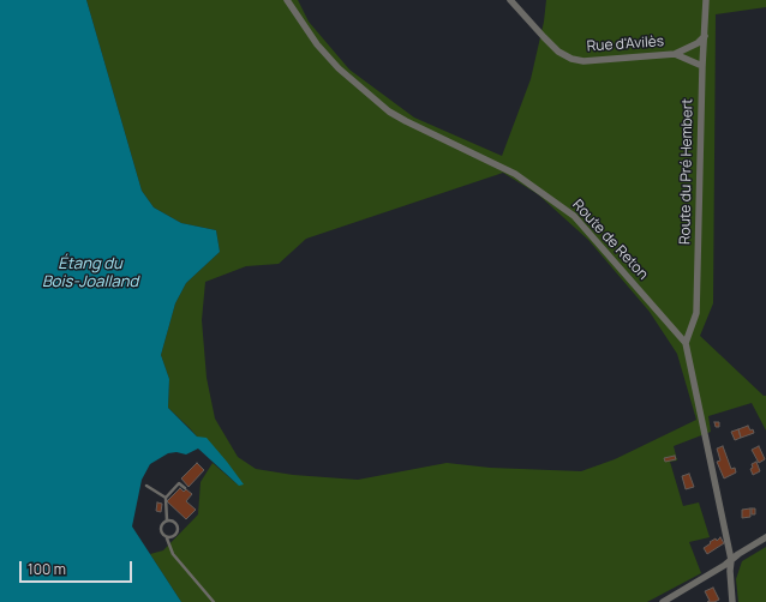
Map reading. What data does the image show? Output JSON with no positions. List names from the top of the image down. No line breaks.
{"streets":{"street":["Rue d'Avilès","Route du Pré Hembert","Route de Reton"]},"crossings":[["Rue d'Avilès","Route du Pré Hembert"],["Route du Pré Hembert","Route de Reton"]],"water":["Étang du Bois-Joalland"],"scale_bar":"100 m"}
